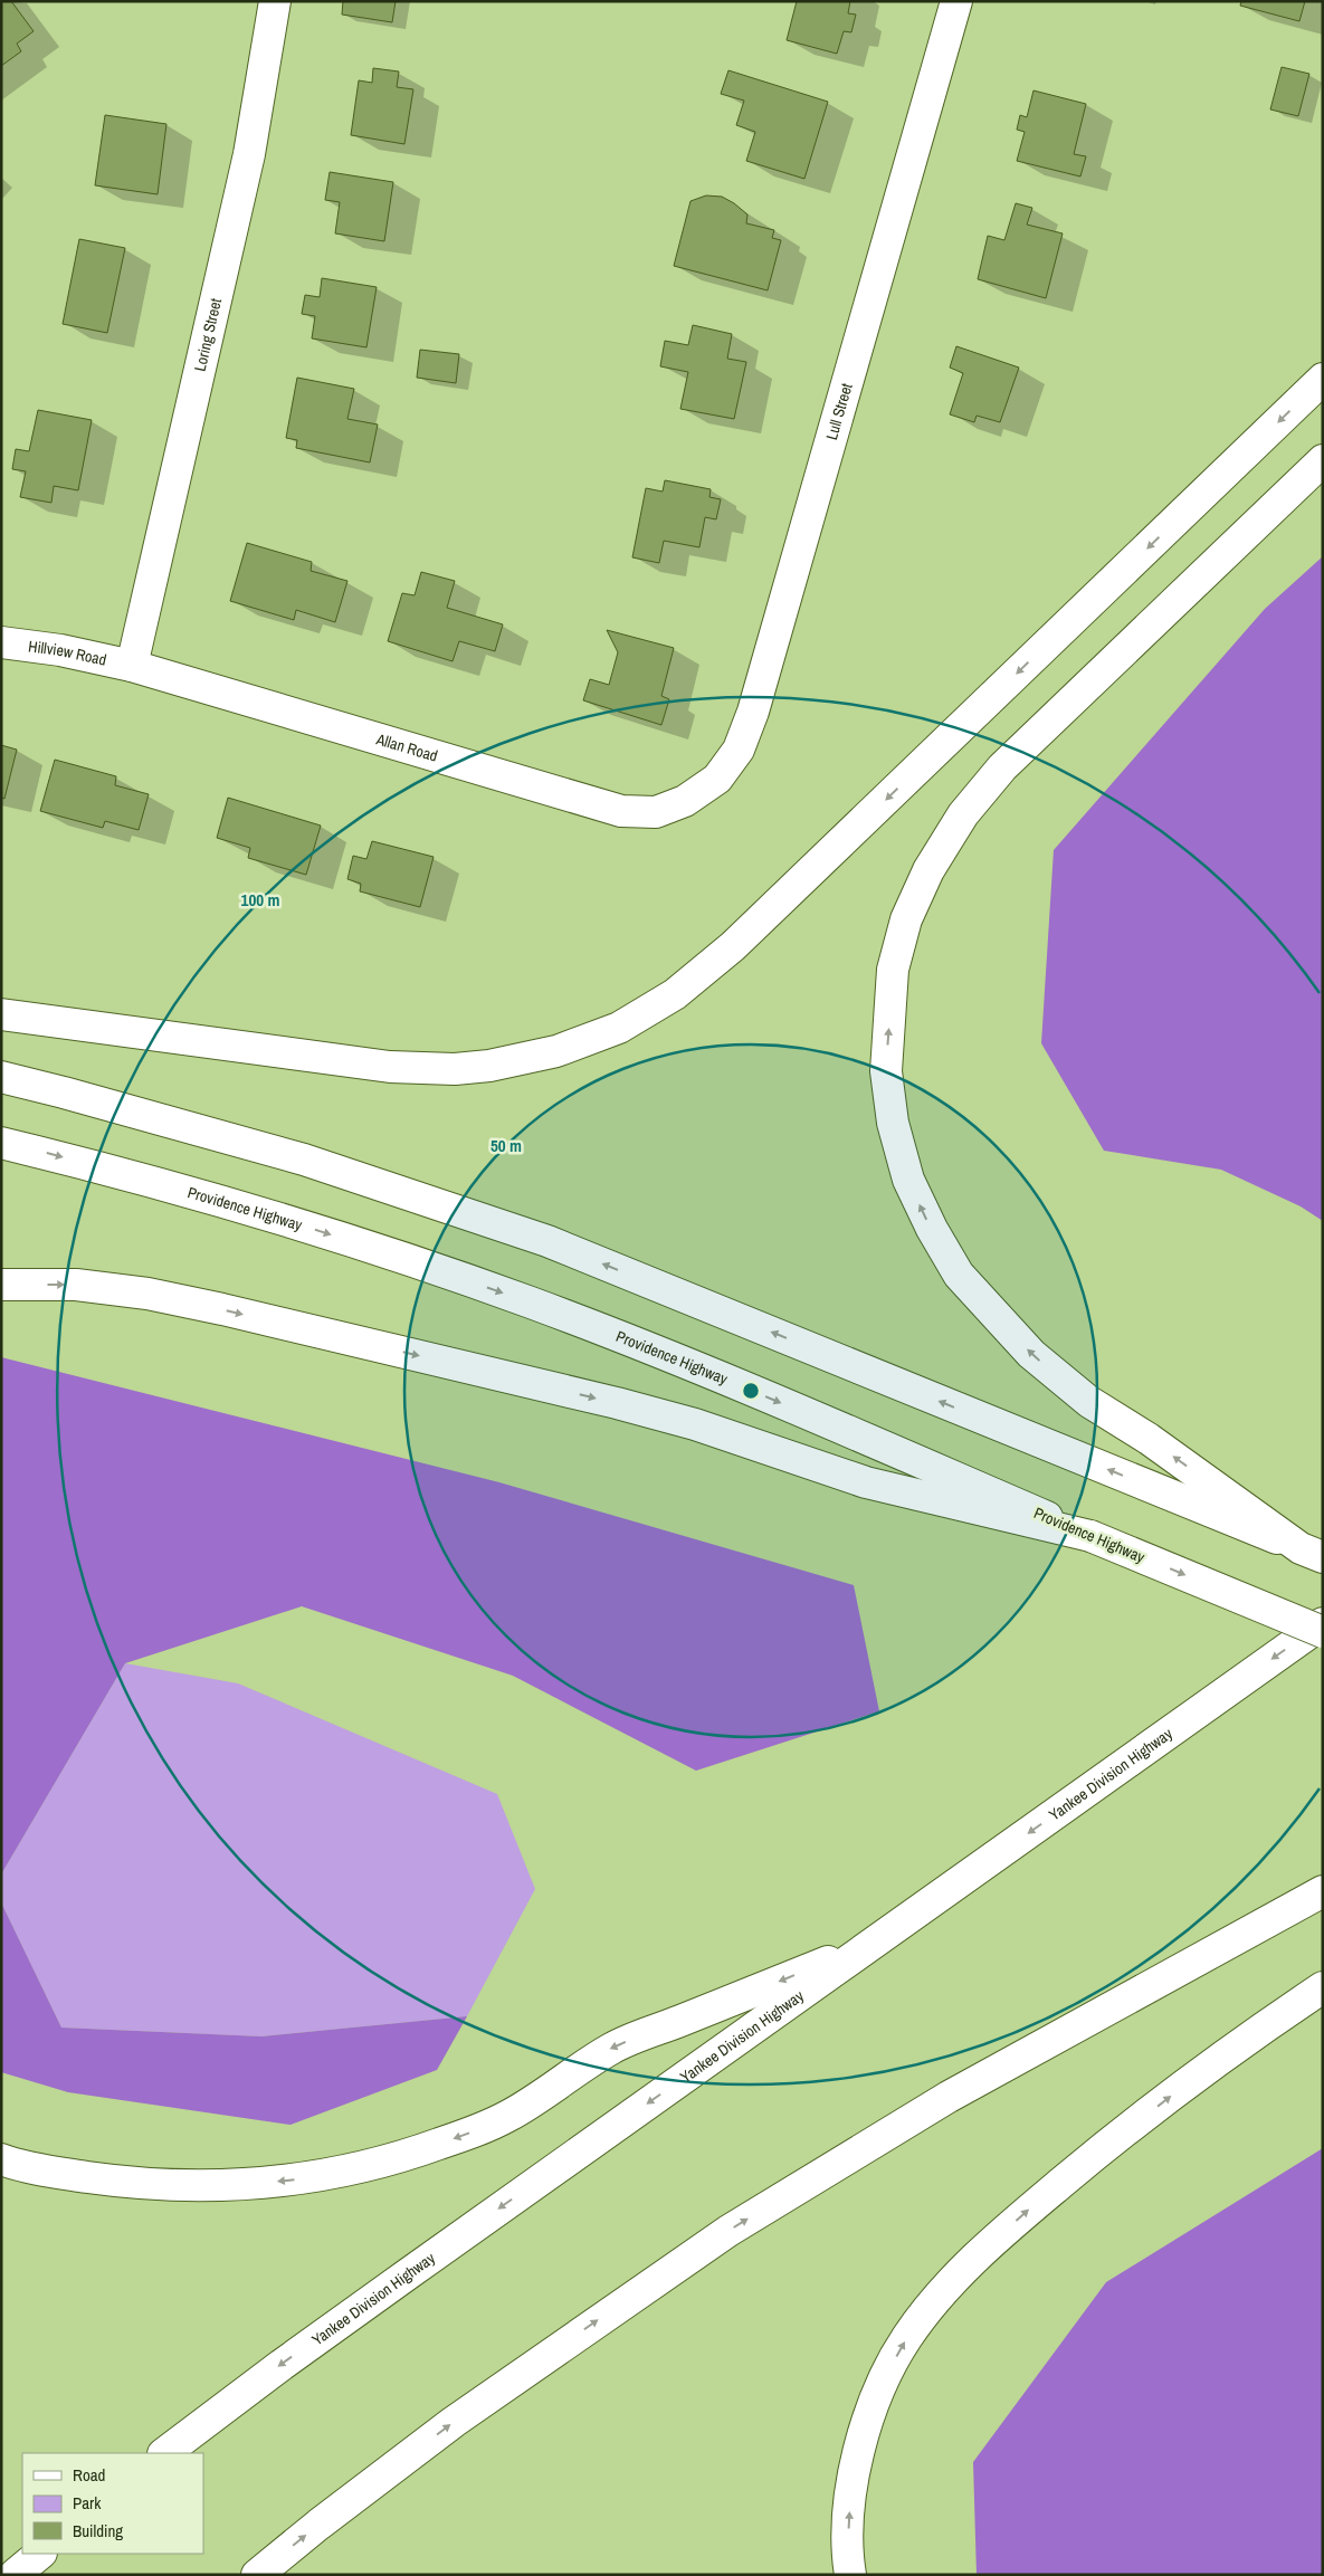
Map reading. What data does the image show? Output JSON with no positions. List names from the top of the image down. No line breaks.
{"streets":{"main road":["Loring Street","Lull Street","Hillview Road","Allan Road","Providence Highway","Yankee Division Highway"]},"crossings":[["Loring Street","Hillview Road"],["Loring Street","Allan Road"],["Lull Street","Allan Road"],["Hillview Road","Allan Road"]],"legend":["Road","Park","Building"],"rings":["100 m","50 m"]}
